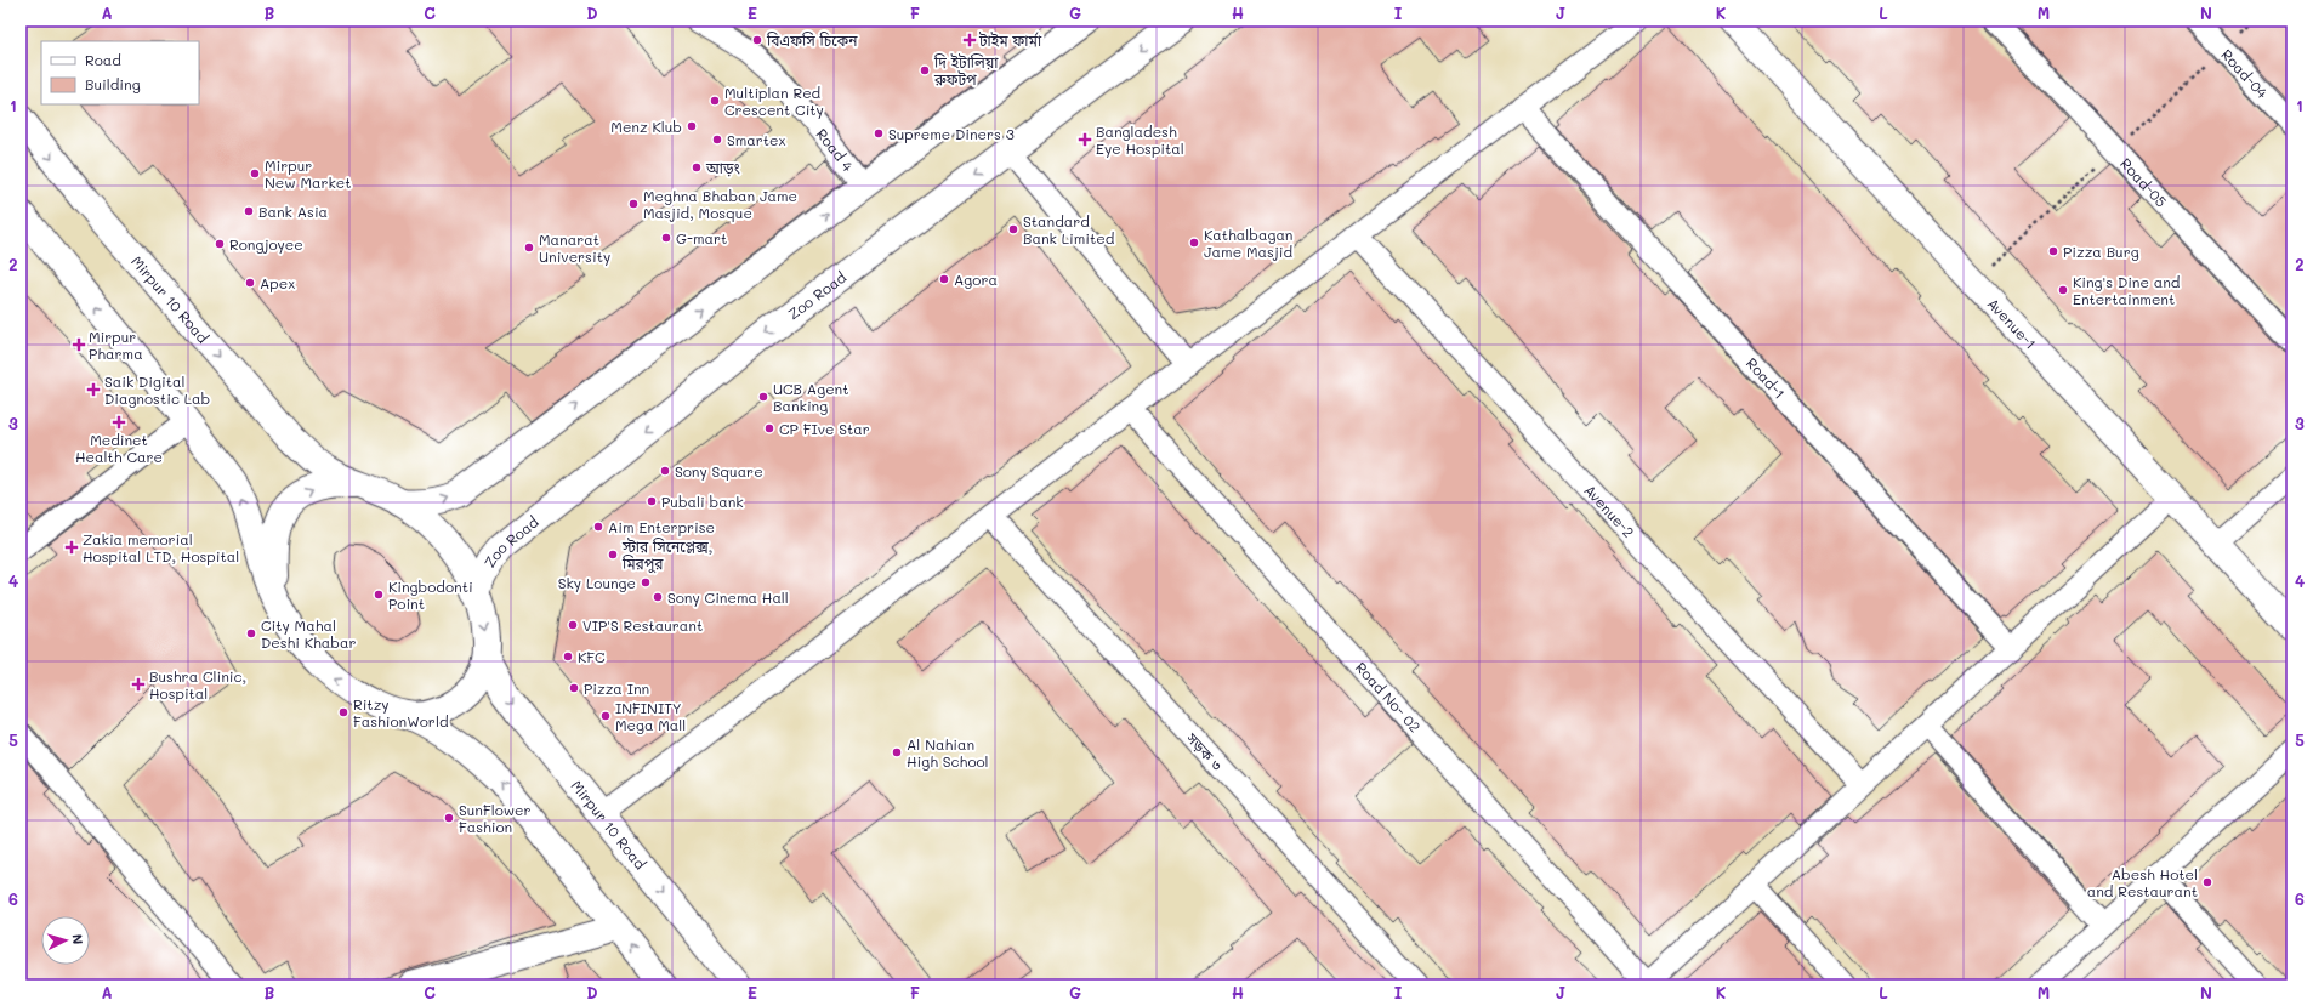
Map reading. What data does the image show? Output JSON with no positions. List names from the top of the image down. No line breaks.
{"streets":{"main road":["Zoo Road","Mirpur 10 Road","Avenue-1"],"street":["Road-04","Road 4","Road-05","Road-1","Avenue-2","Road No- 02","সড়ক ৩"]},"places":{"other":["বিএফসি চিকেন","দি ইটালিয়া রুফটপ","Multiplan Red Crescent City","Menz Klub","Supreme Diners 3","Smartex","আড়ং","Mirpur New Market","Meghna Bhaban Jame Masjid, Mosque","Bank Asia","Standard Bank Limited","G-mart","Kathalbagan Jame Masjid","Rongjoyee","Manarat University","Pizza Burg","Agora","Apex","King's Dine and Entertainment","UCB Agent Banking","CP FIve Star","Sony Square","Pubali bank","Aim Enterprise","স্টার সিনেপ্লেক্স, মিরপুর","Sky Lounge","Kingbodonti Point","Sony Cinema Hall","VIP'S Restaurant","City Mahal Deshi Khabar","KFC","Pizza Inn","Ritzy FashionWorld","INFINITY Mega Mall","Al Nahian High School","SunFlower Fashion","Abesh Hotel and Restaurant"],"health":["টাইম ফার্মা","Bangladesh Eye Hospital","Mirpur Pharma","Saik Digital Diagnostic Lab","Medinet Health Care","Zakia memorial Hospital LTD, Hospital","Bushra Clinic, Hospital"]},"legend":["Road","Building"],"north":"right","grid":{"columns":["A","B","C","D","E","F","G","H","I","J","K","L","M","N"],"rows":["1","2","3","4","5","6"]}}
